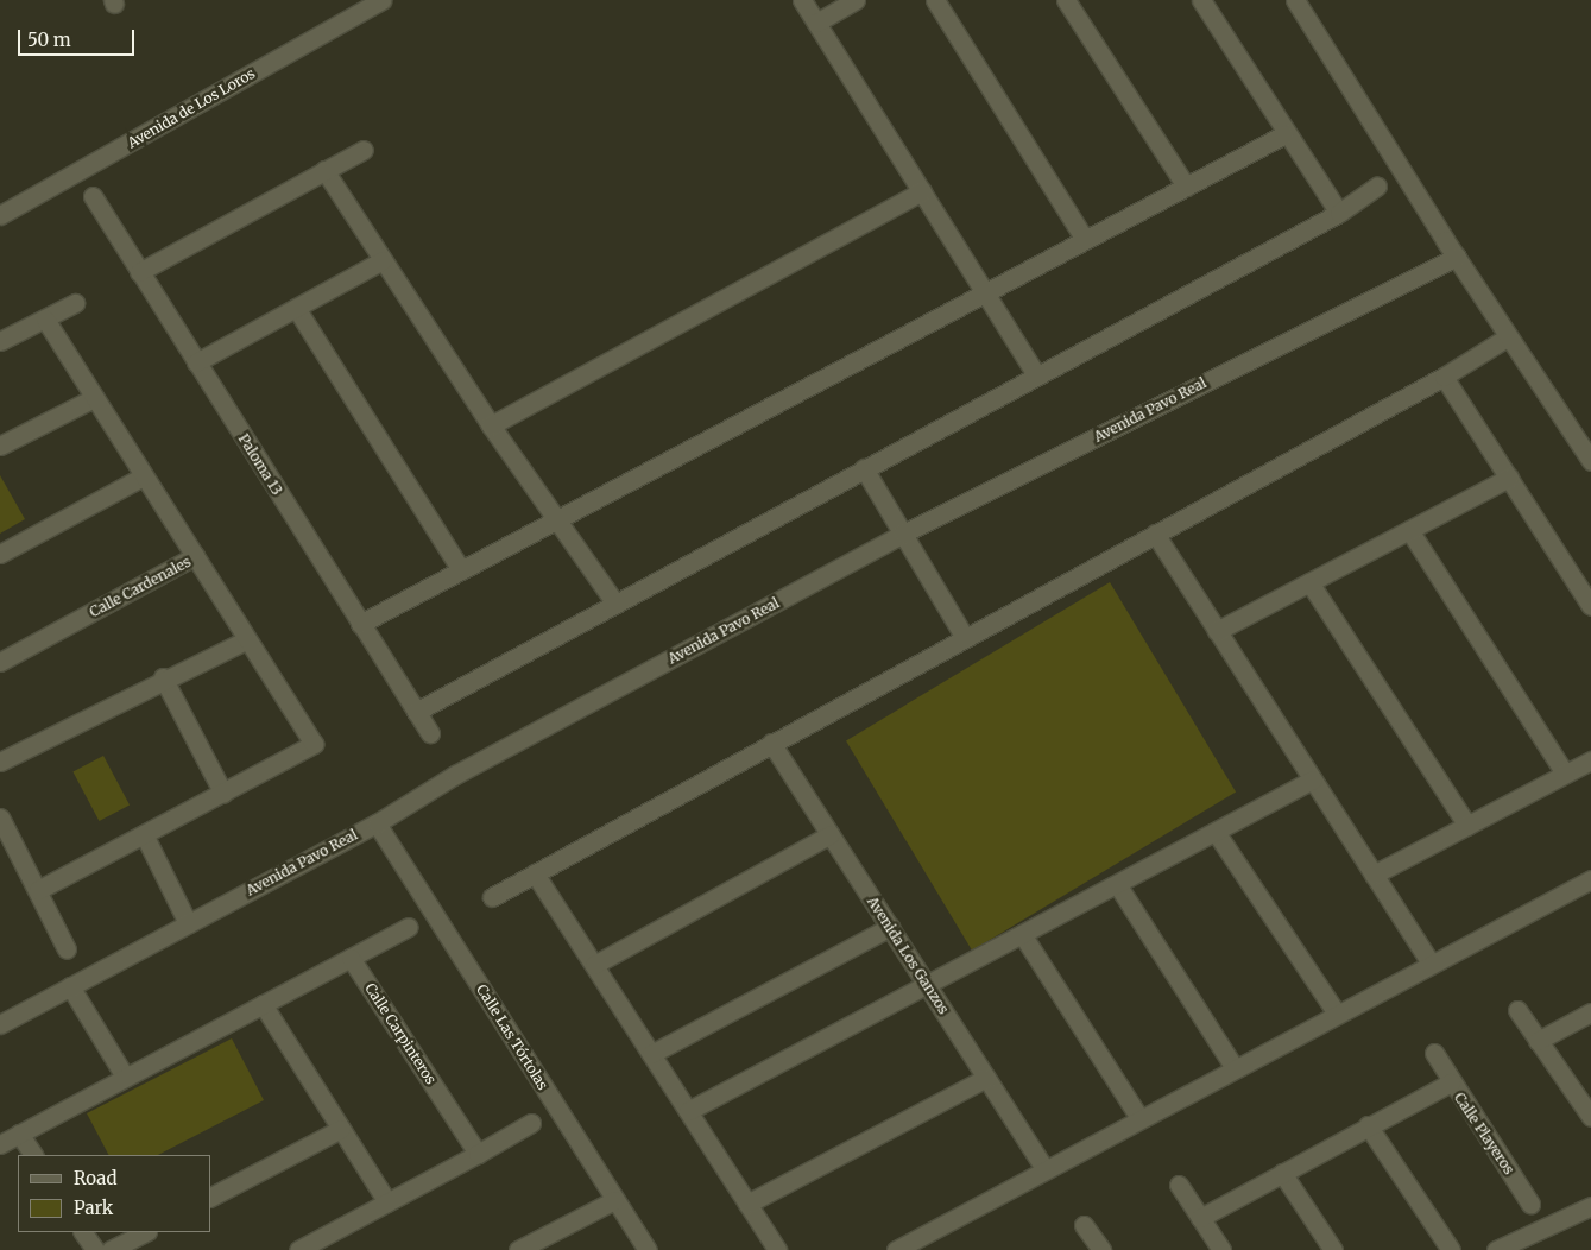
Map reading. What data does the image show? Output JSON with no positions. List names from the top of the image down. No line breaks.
{"streets":{"street":["Avenida de Los Loros","Avenida Pavo Real","Paloma 13","Calle Cardenales","Avenida Los Ganzos","Calle Carpinteros","Calle Las Tórtolas","Calle Playeros"]},"crossings":[["Avenida Pavo Real","Calle Las Tórtolas"]],"legend":["Road","Park"],"scale_bar":"50 m"}
